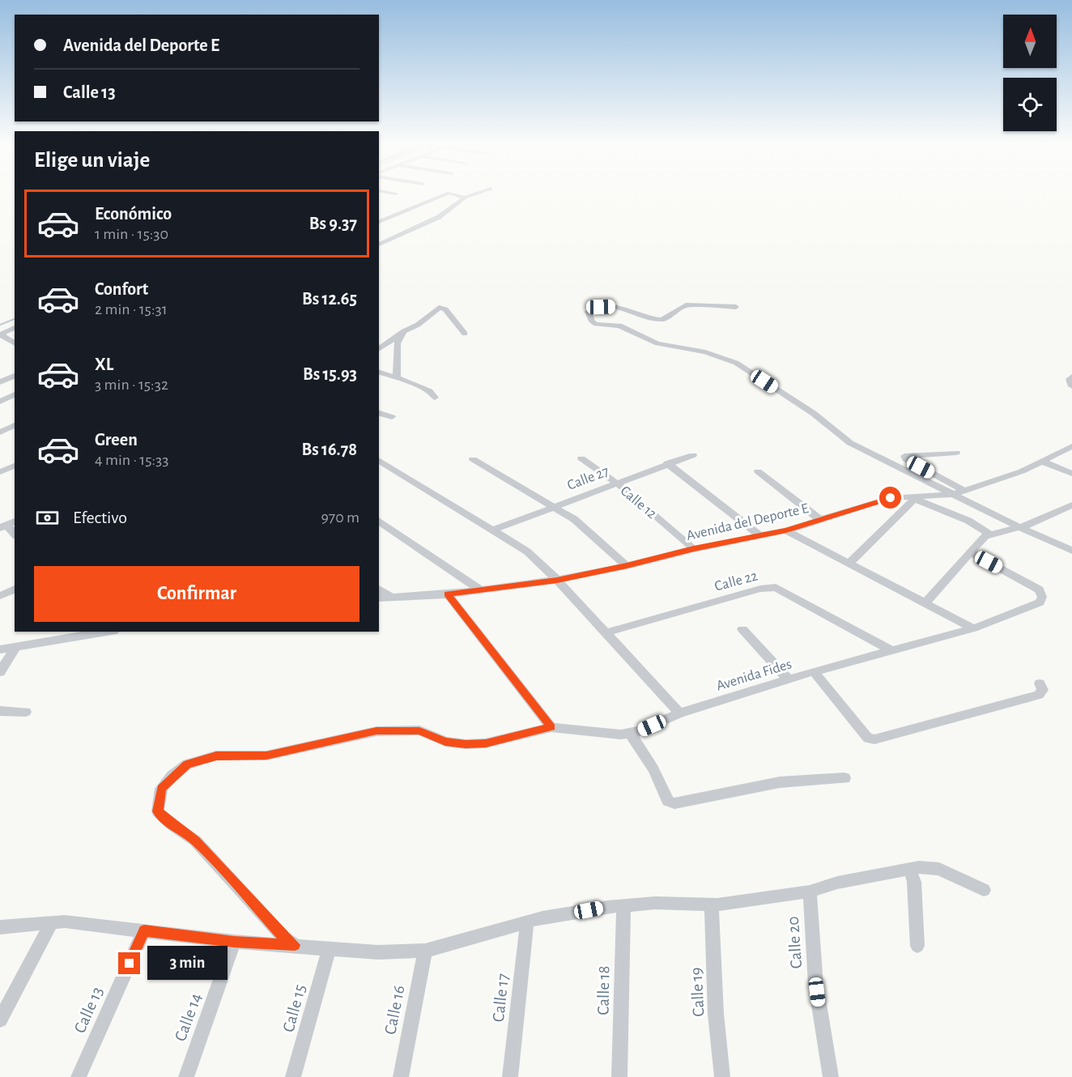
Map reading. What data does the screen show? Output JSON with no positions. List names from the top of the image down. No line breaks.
{"streets":{"street":["Calle 27","Calle 12","Avenida del Deporte E","Calle 22","Avenida Fides","Calle 20","Calle 18","Calle 19","Calle 17","Calle 15","Calle 13","Calle 16","Calle 14"]},"crossings":[["Calle 27","Calle 12"],["Calle 12","Avenida del Deporte E"],["Calle 22","Avenida Fides"]],"north":"top","page":{"banner":["Avenida del Deporte E","Calle 13"],"heading":"Elige un viaje","list":[{"name":"Económico","note":"1 min · 15:30","value":"Bs 9.37"},{"name":"Confort","note":"2 min · 15:31","value":"Bs 12.65"},{"name":"XL","note":"3 min · 15:32","value":"Bs 15.93"},{"name":"Green","note":"4 min · 15:33","value":"Bs 16.78"}],"pay":["Efectivo","970 m"],"buttons":"Confirmar","bubble":"3 min"}}
